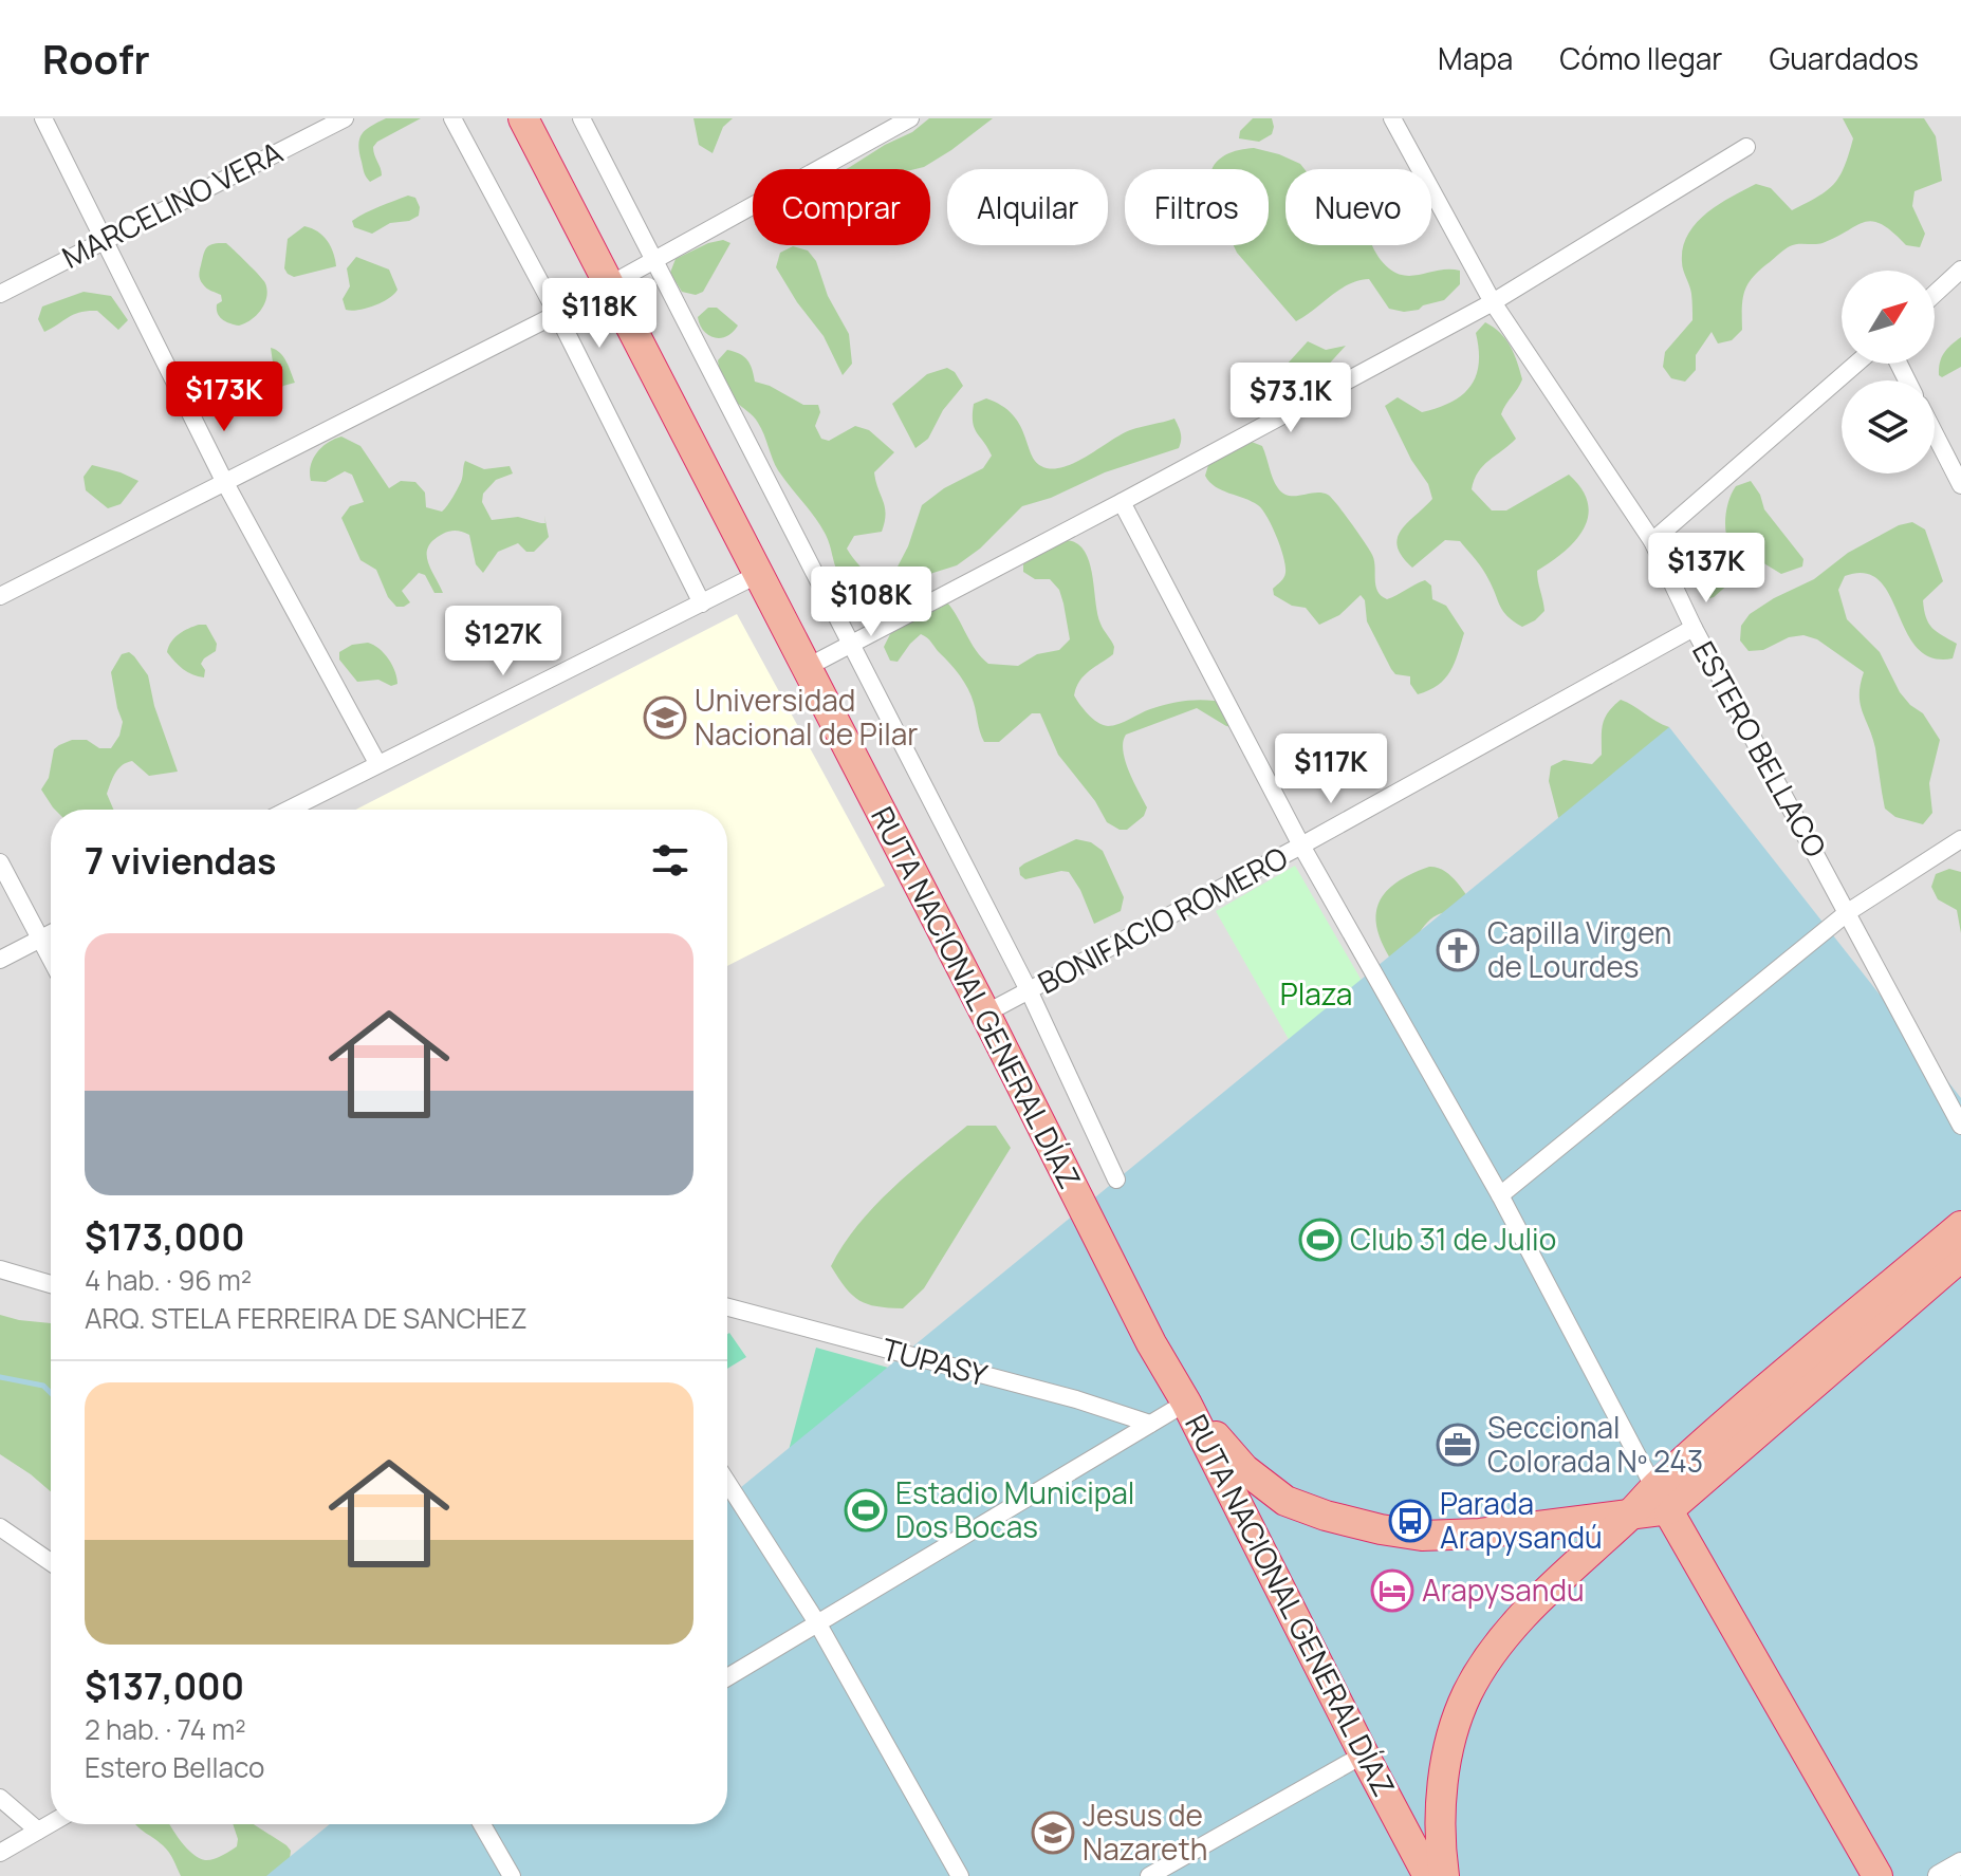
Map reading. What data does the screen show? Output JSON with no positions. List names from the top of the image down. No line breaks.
{"streets":{"highway":["RUTA NACIONAL GENERAL DÍAZ"],"street":["MARCELINO VERA","ESTERO BELLACO","BONIFACIO ROMERO","TUPASY"]},"crossings":[["ESTERO BELLACO","BONIFACIO ROMERO"],["BONIFACIO ROMERO","RUTA NACIONAL GENERAL DÍAZ"]],"parks":["Plaza"],"places":{"school or university":["Universidad Nacional de Pilar","Jesus de Nazareth"],"church":["Capilla Virgen de Lourdes"],"sports":["Club 31 de Julio","Estadio Municipal Dos Bocas"],"office":["Seccional Colorada Nº 243"],"bus stop":["Parada Arapysandú"],"hotel":["Arapysandu"]},"north":"top right","page":{"header":"Roofr","nav":["Mapa","Cómo llegar","Guardados"],"chip":["Comprar","Alquilar","Filtros","Nuevo"],"price":["$118K","$173K","$73.1K","$137K","$108K","$127K","$117K"],"heading":"7 viviendas","list":[{"name":"$173,000","note":"4 hab. · 96 m² · ARQ. STELA FERREIRA DE SANCHEZ"},{"name":"$137,000","note":"2 hab. · 74 m² · Estero Bellaco"}]}}
